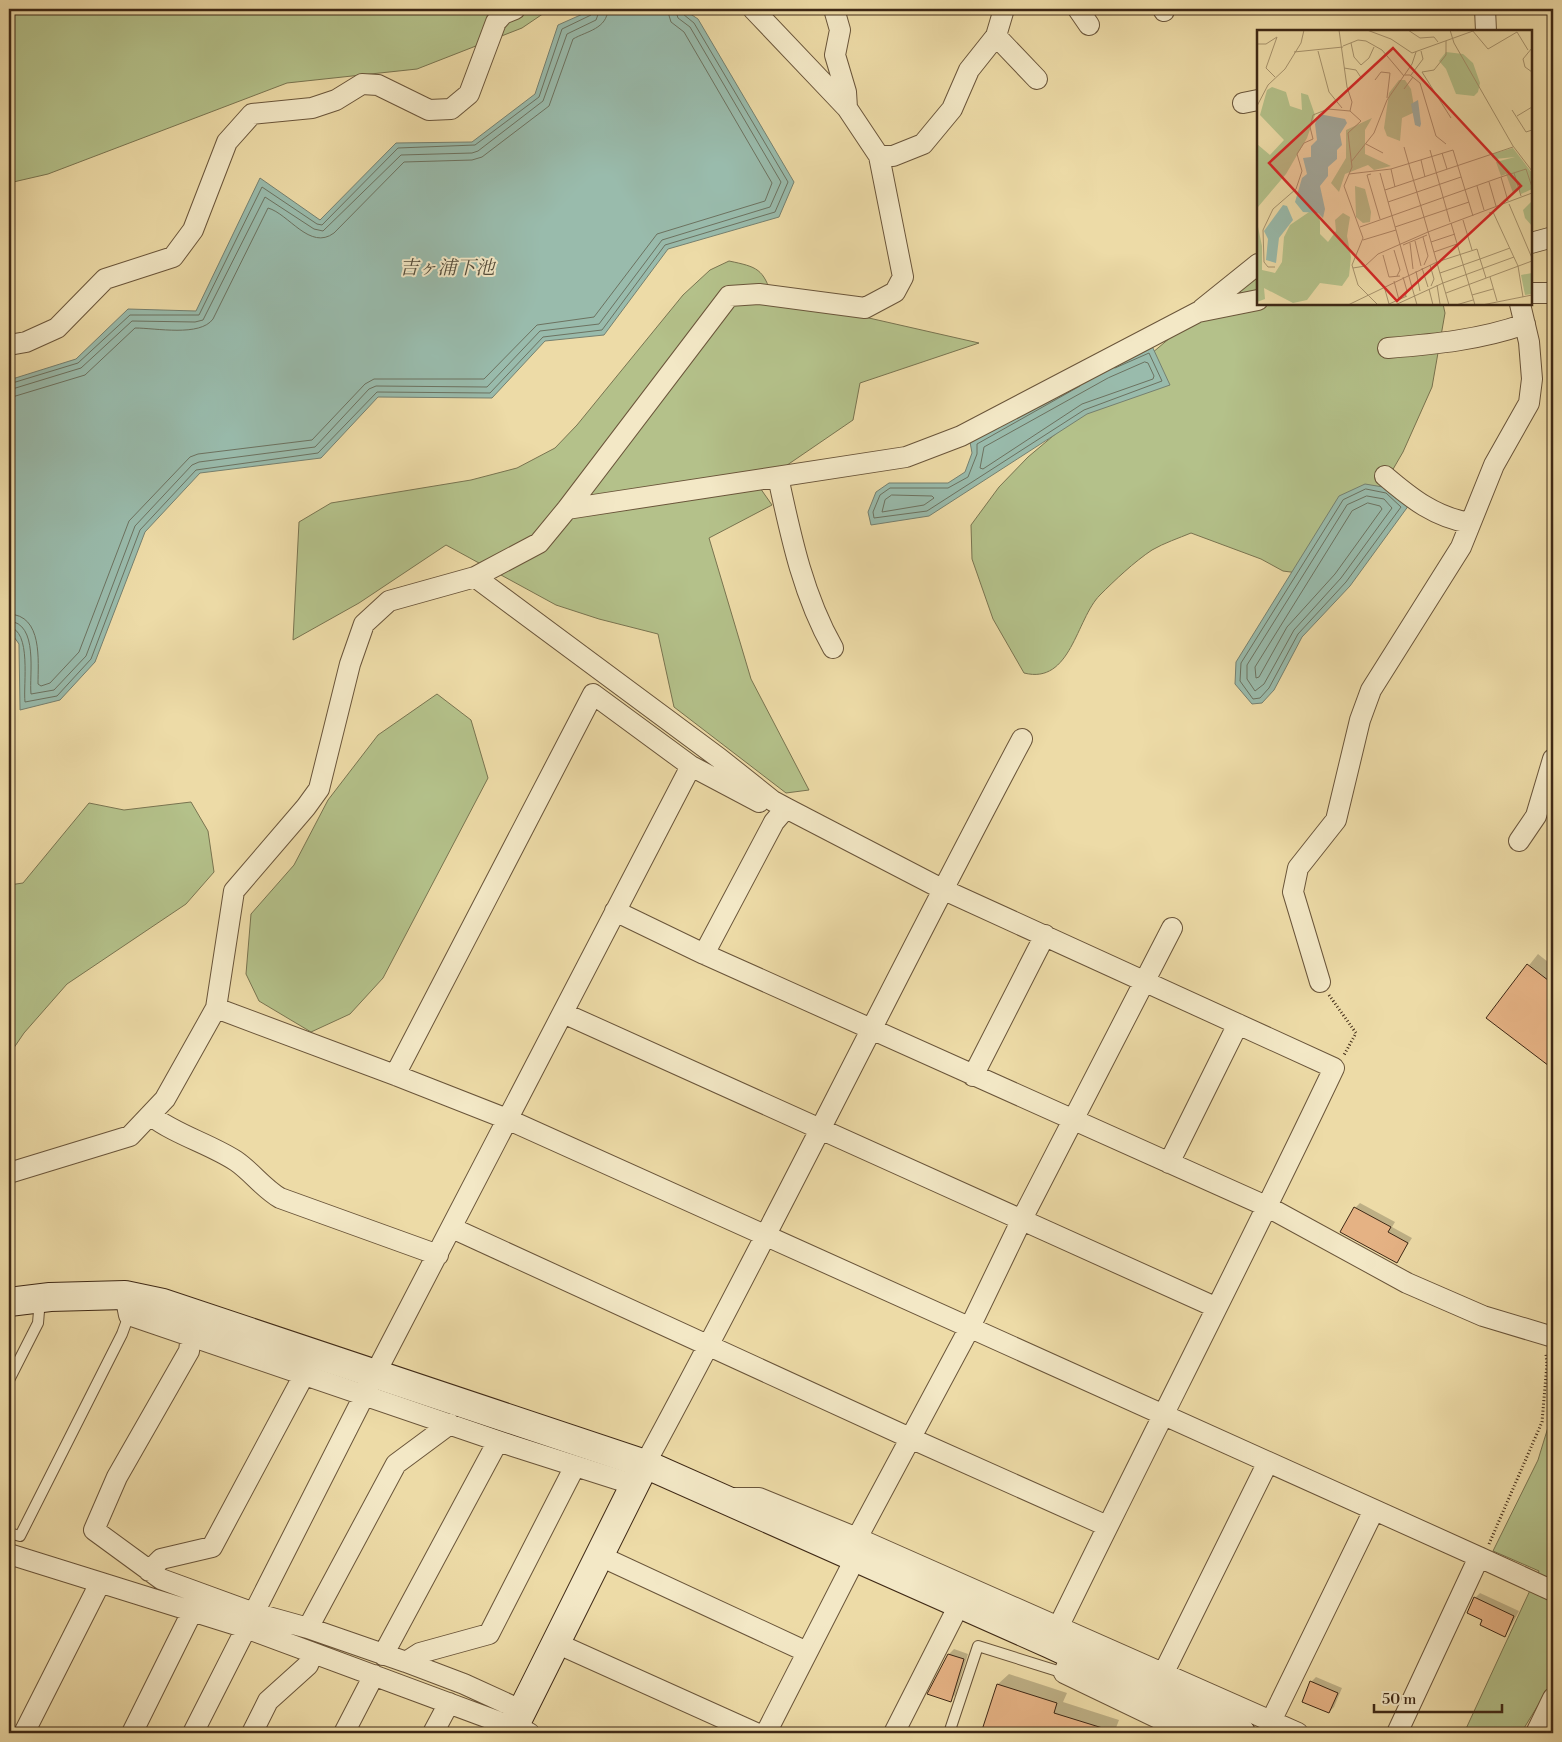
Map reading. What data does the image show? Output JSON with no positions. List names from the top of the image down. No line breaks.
{"water":["吉ヶ浦下池"],"scale_bar":"50 m"}
